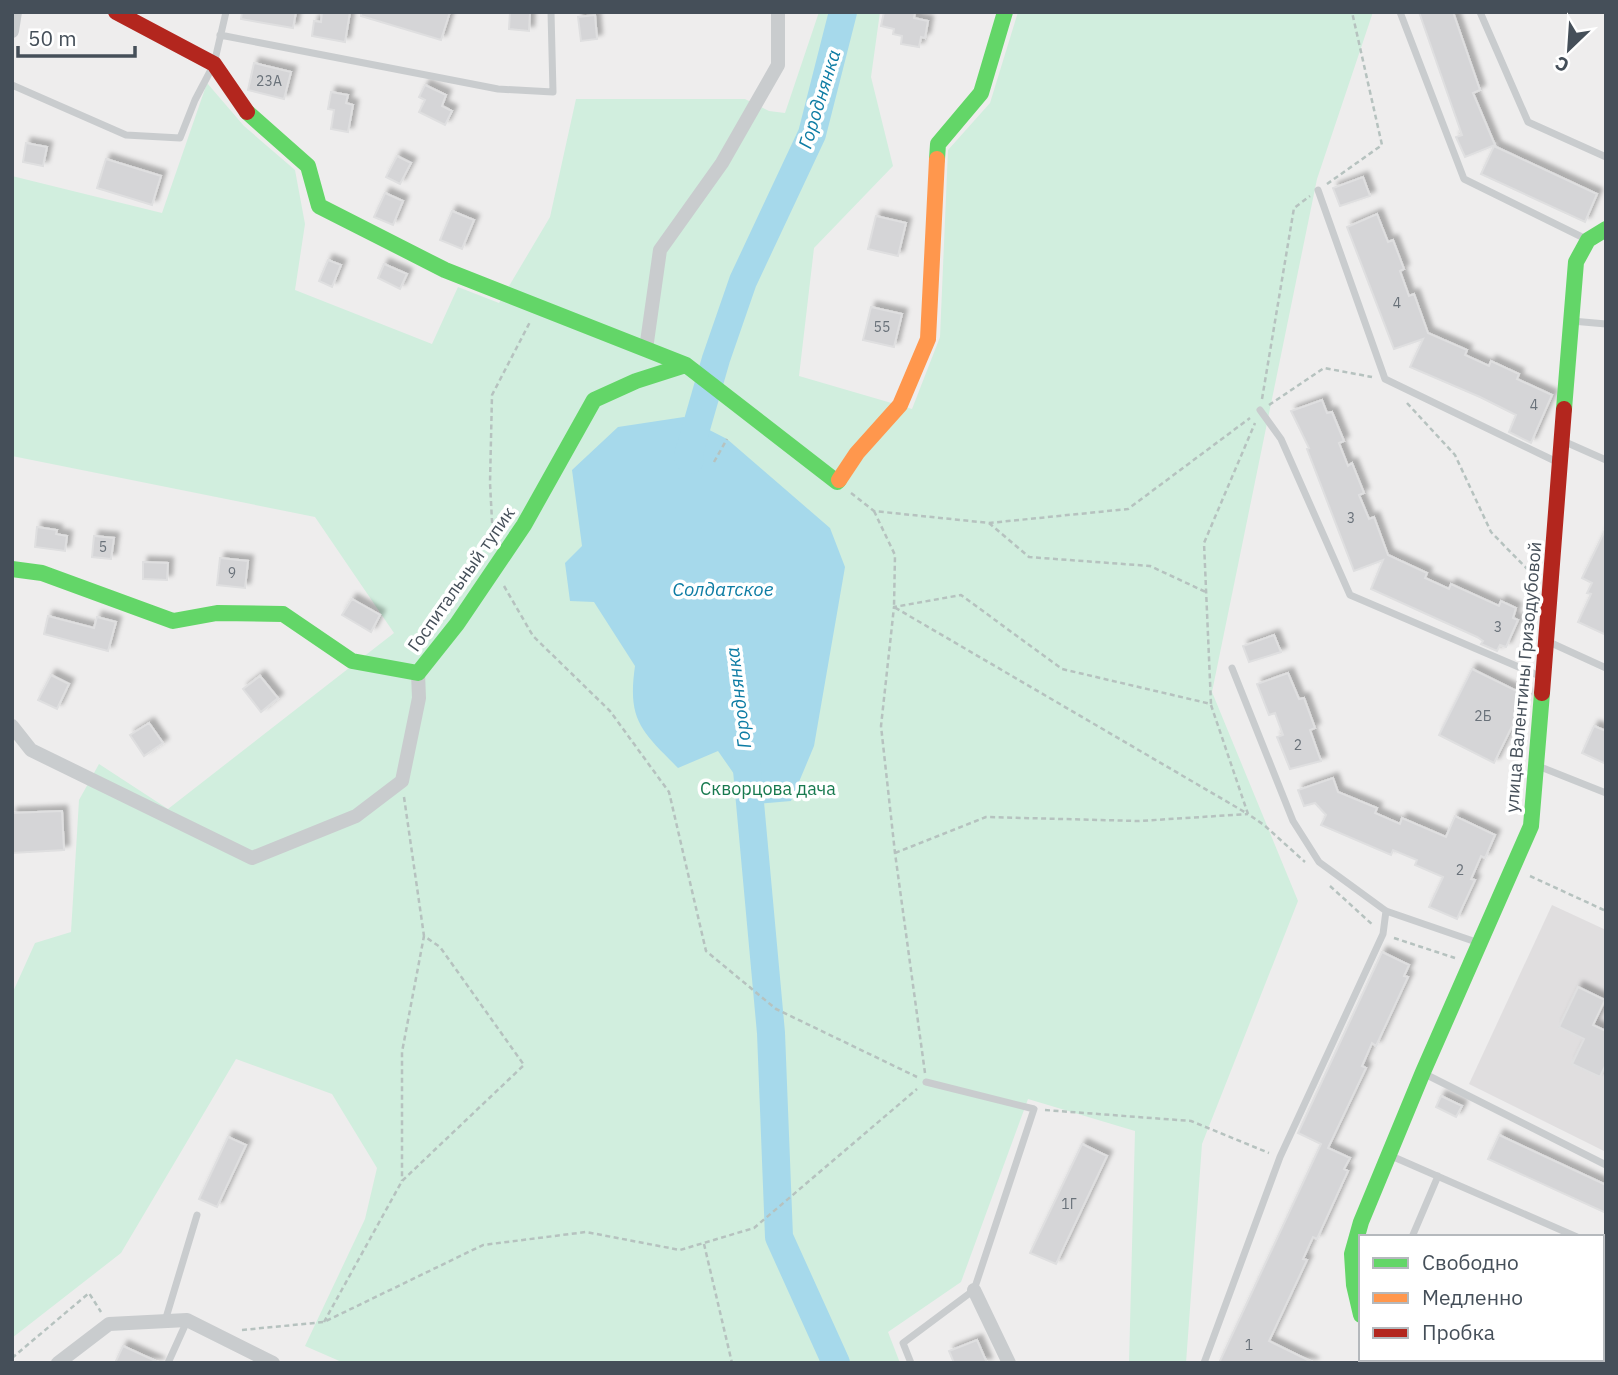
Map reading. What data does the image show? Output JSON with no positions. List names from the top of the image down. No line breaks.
{"streets":{"street":["Госпитальный тупик","улица Валентины Гризодубовой"]},"water":["Городнянка","Солдатское"],"parks":["Скворцова дача"],"house_numbers":["23А","4","55","4","3","5","9","3","2Б","2","2","1Г","1"],"legend":["Свободно","Медленно","Пробка"],"scale_bar":"50 m","north":"bottom left"}
